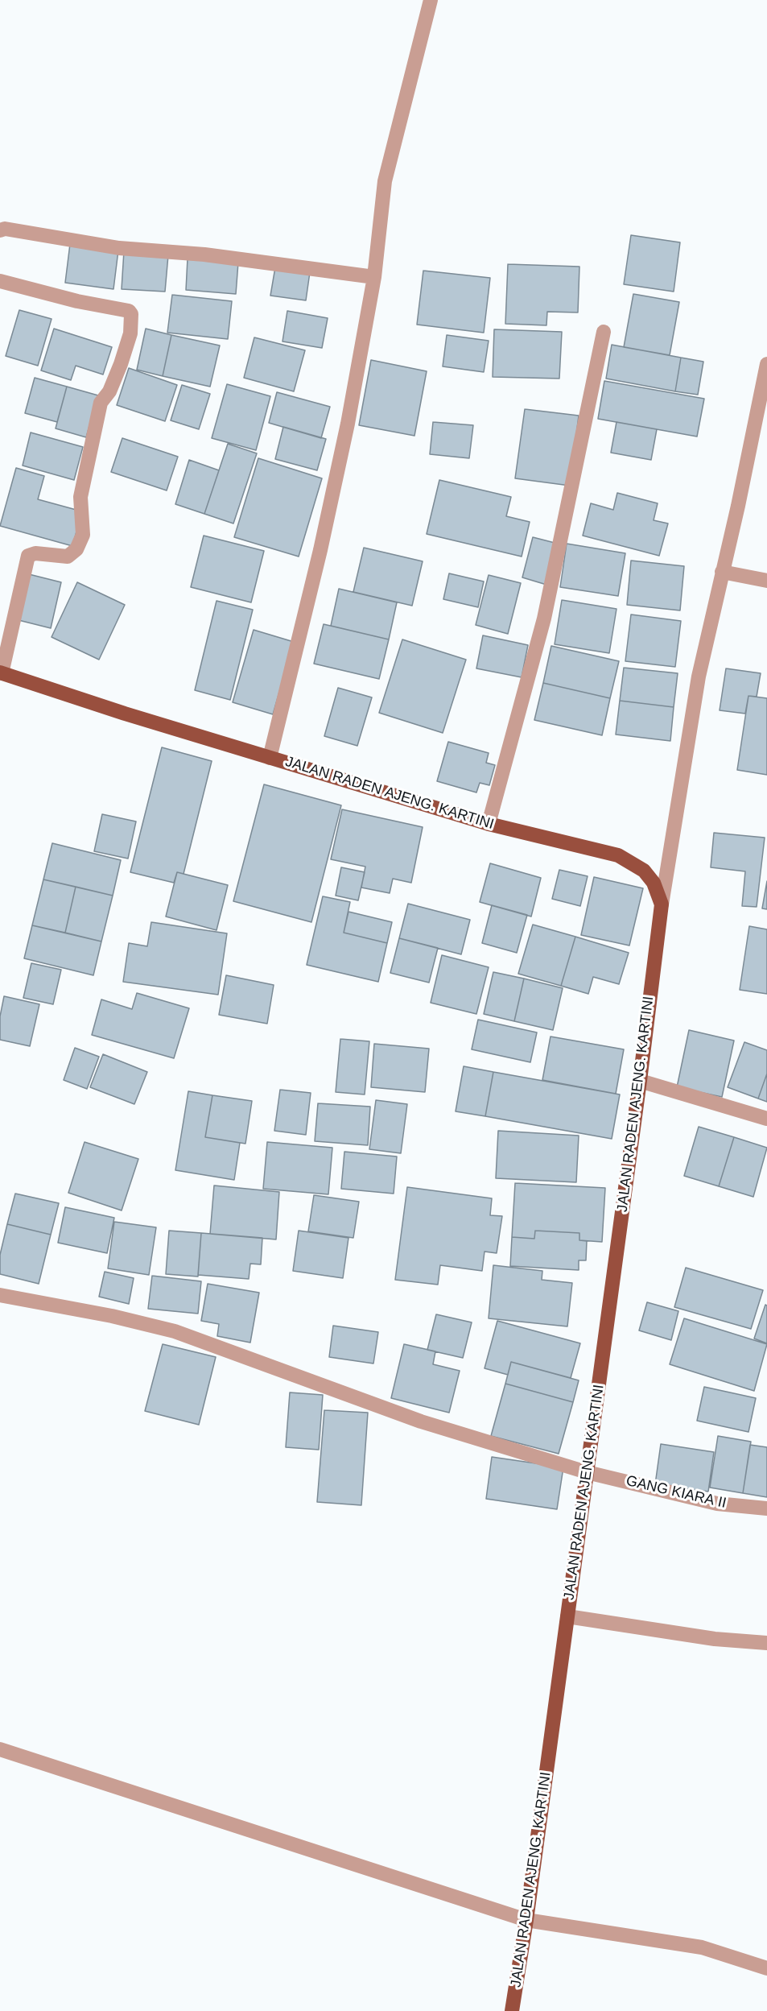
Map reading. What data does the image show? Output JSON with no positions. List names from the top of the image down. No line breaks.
{"streets":{"main road":["JALAN RADEN AJENG. KARTINI"],"street":["GANG KIARA II"]},"crossings":[["JALAN RADEN AJENG. KARTINI","GANG KIARA II"]]}
